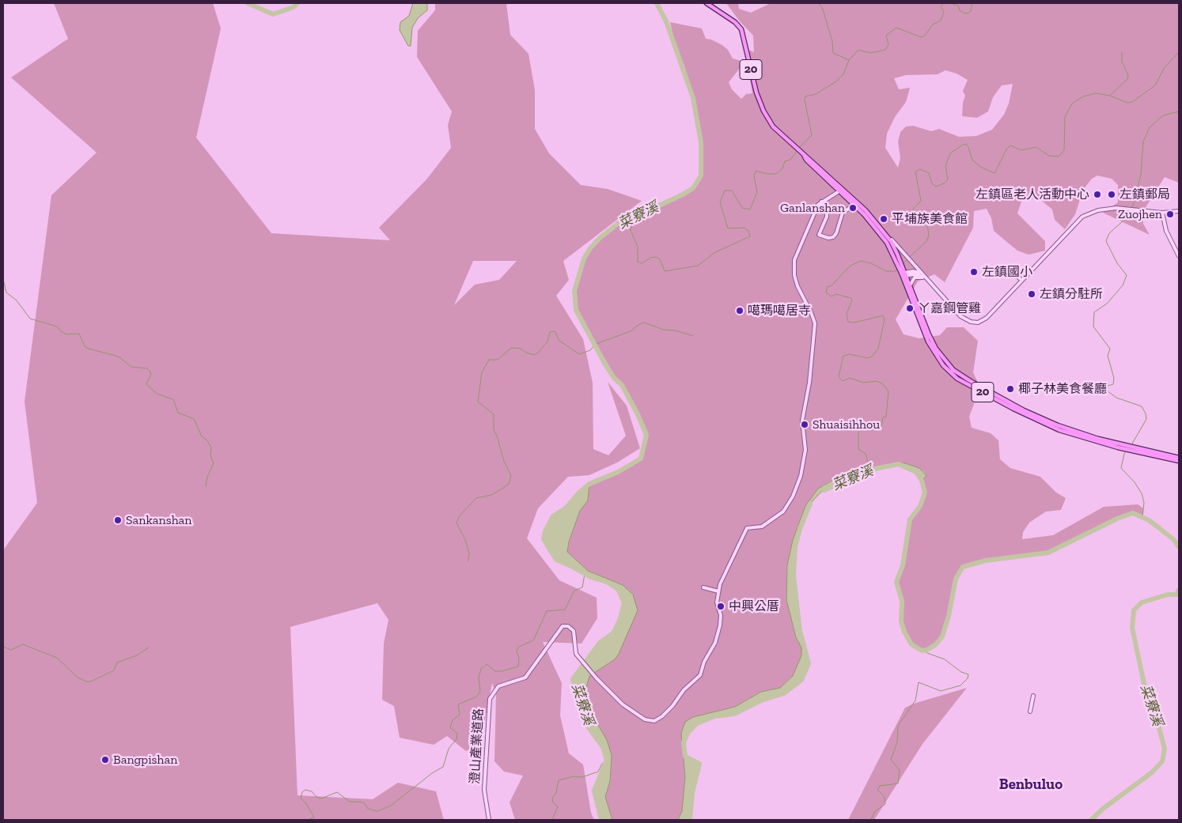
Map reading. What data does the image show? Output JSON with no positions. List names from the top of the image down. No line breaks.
{"streets":{"main road":["20"],"street":["澄山產業道路"]},"districts":["Benbuluo"],"water":["菜竂溪"],"places":["左鎮區老人活動中心","左鎮郵局","Ganlanshan","Zuojhen","平埔族美食館","左鎮國小","左鎮分駐所","ㄚ嘉鋼管雞","噶瑪噶居寺","椰子林美食餐廳","Shuaisihhou","Sankanshan","中興公厝","Bangpishan"]}
